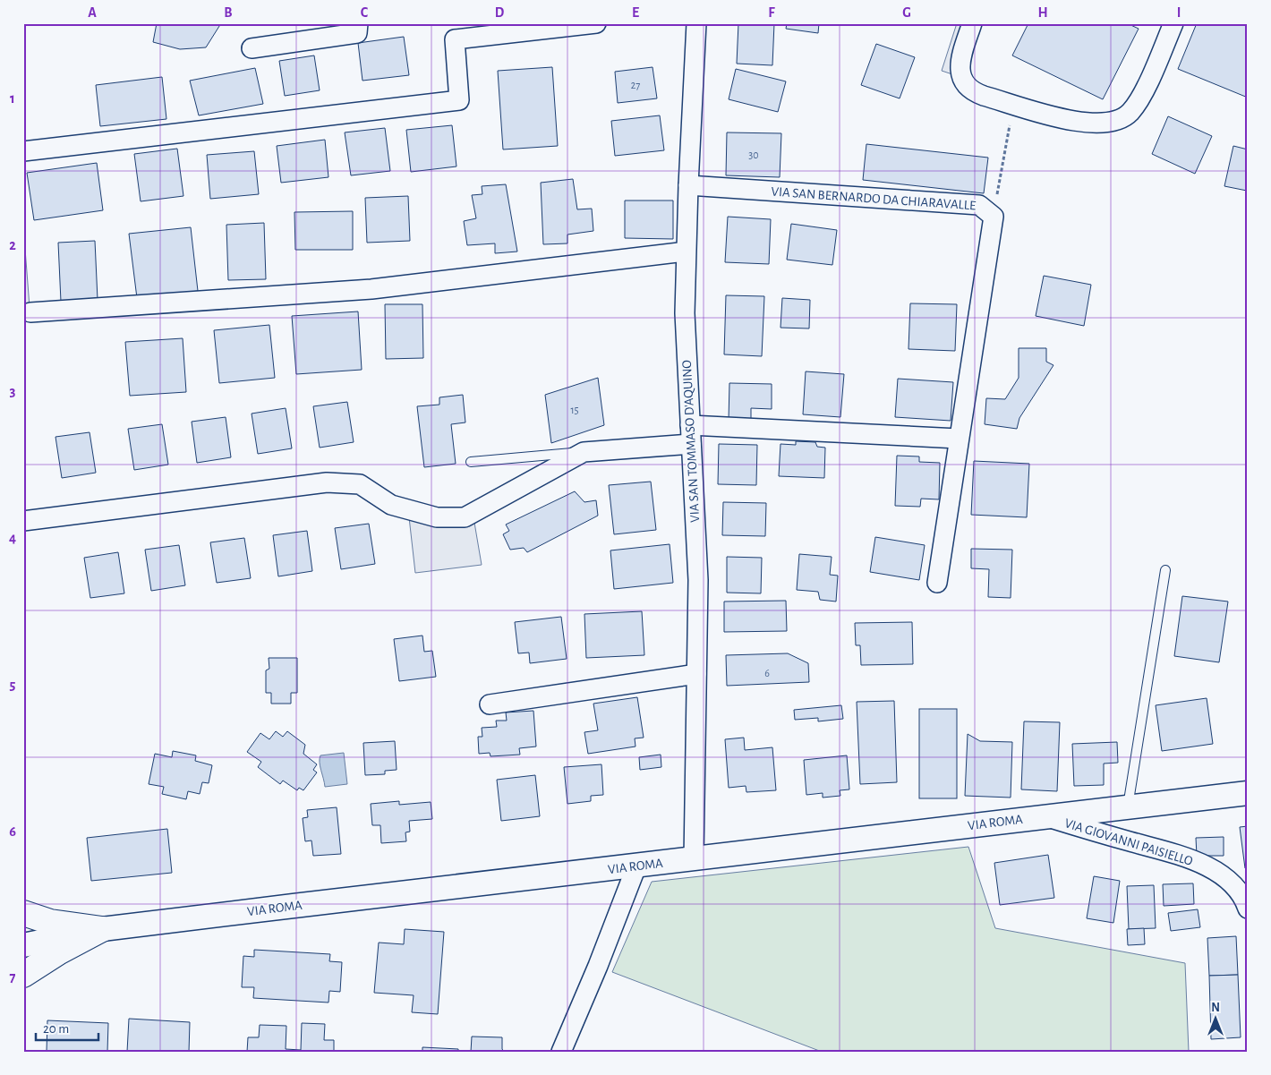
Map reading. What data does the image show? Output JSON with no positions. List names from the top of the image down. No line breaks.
{"streets":{"street":["VIA SAN BERNARDO DA CHIARAVALLE","VIA SAN TOMMASO D'AQUINO","VIA ROMA","VIA GIOVANNI PAISIELLO"]},"crossings":[["VIA SAN BERNARDO DA CHIARAVALLE","VIA SAN TOMMASO D'AQUINO"],["VIA SAN TOMMASO D'AQUINO","VIA ROMA"],["VIA ROMA","VIA GIOVANNI PAISIELLO"]],"house_numbers":["27","30","15","6"],"scale_bar":"20 m","north":"top","grid":{"columns":["A","B","C","D","E","F","G","H","I"],"rows":["1","2","3","4","5","6","7"]}}
